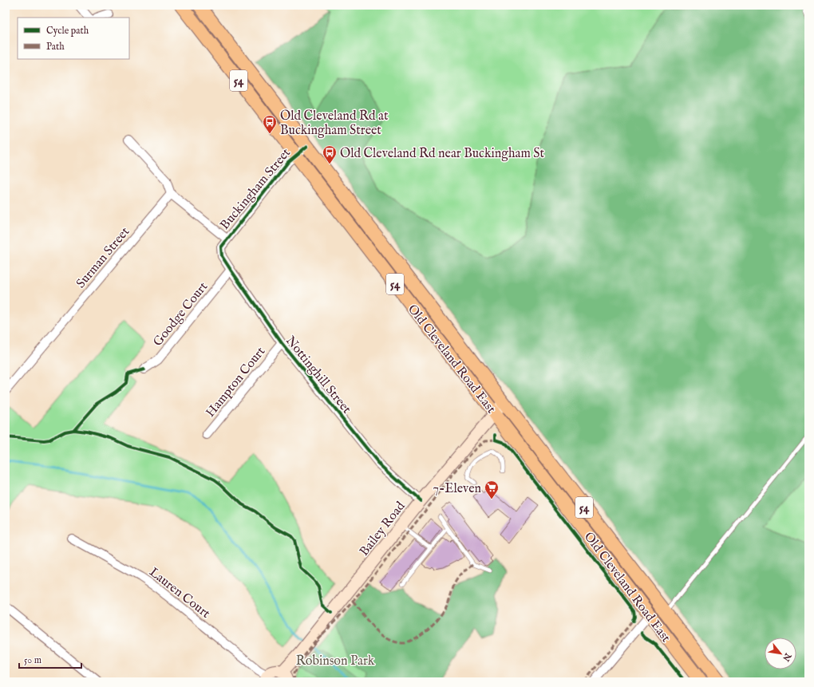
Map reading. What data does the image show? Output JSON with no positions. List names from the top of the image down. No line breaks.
{"streets":{"main road":["54","Old Cleveland Road East"],"street":["Buckingham Street","Surman Street","Goodge Court","Nottinghill Street","Hampton Court","Bailey Road","Lauren Court"]},"crossings":[["Buckingham Street","Old Cleveland Road East"],["Buckingham Street","Nottinghill Street"],["Goodge Court","Nottinghill Street"],["Old Cleveland Road East","Bailey Road"],["Nottinghill Street","Hampton Court"],["Nottinghill Street","Bailey Road"]],"parks":["Robinson Park"],"places":{"bus stop":["Old Cleveland Rd at Buckingham Street","Old Cleveland Rd near Buckingham St"],"supermarket":["7-Eleven"]},"legend":["Cycle path","Path"],"scale_bar":"50 m","north":"bottom right"}
